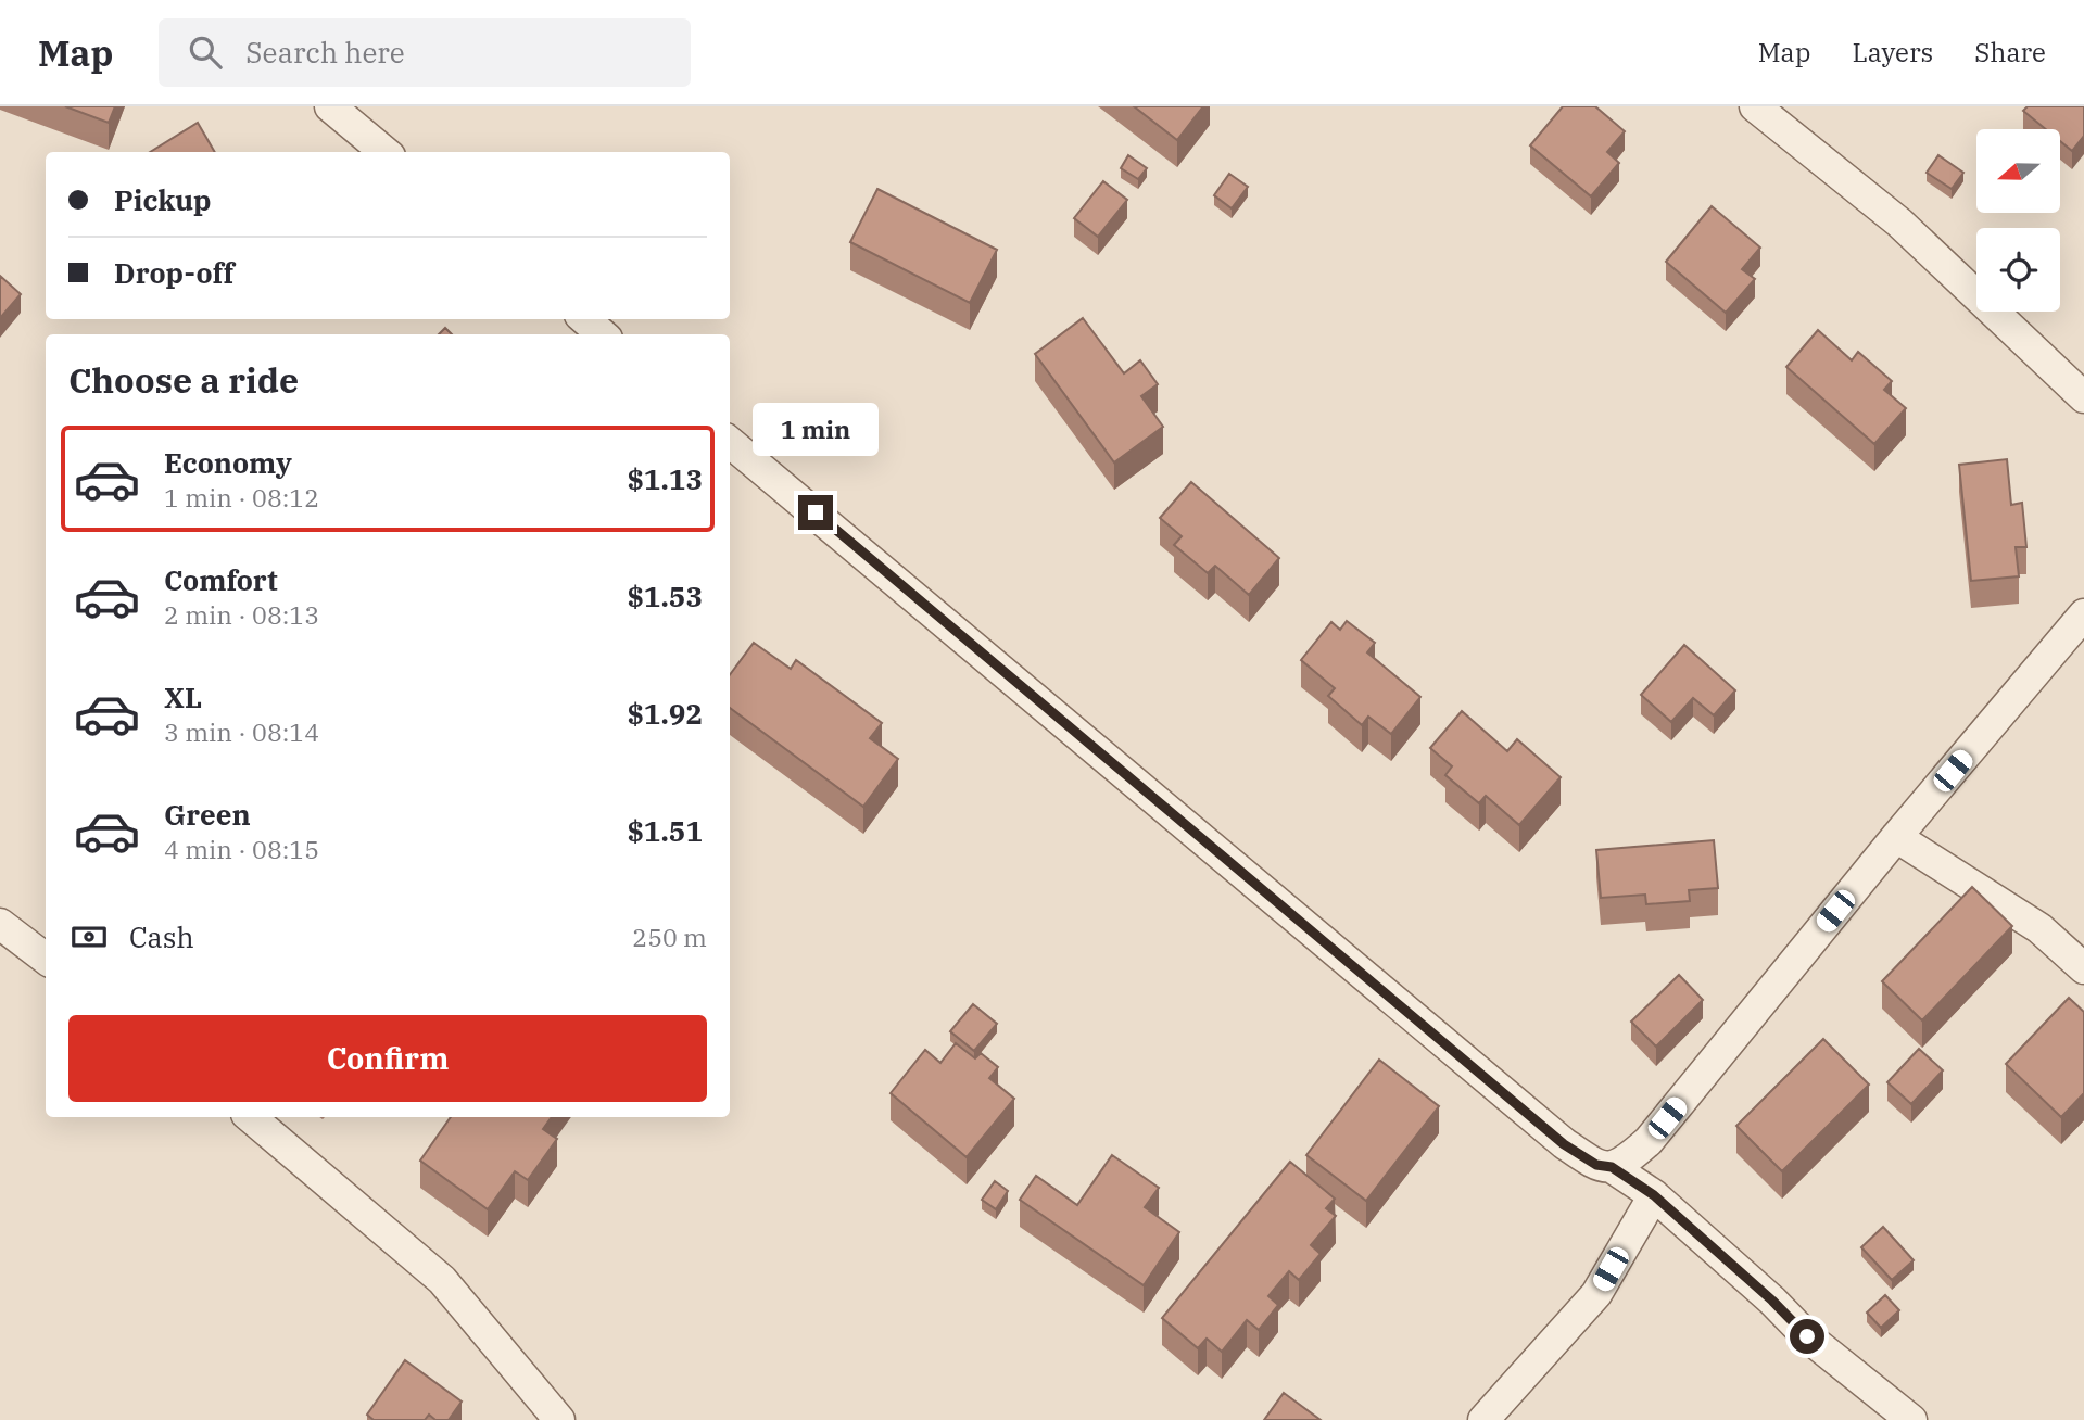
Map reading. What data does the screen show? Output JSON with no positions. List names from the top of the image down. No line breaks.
{"north":"left","page":{"header":"Map","search":"Search here","nav":["Map","Layers","Share"],"banner":["Pickup","Drop-off"],"heading":"Choose a ride","bubble":"1 min","list":[{"name":"Economy","note":"1 min · 08:12","value":"$1.13"},{"name":"Comfort","note":"2 min · 08:13","value":"$1.53"},{"name":"XL","note":"3 min · 08:14","value":"$1.92"},{"name":"Green","note":"4 min · 08:15","value":"$1.51"}],"pay":["Cash","250 m"],"buttons":"Confirm"}}
